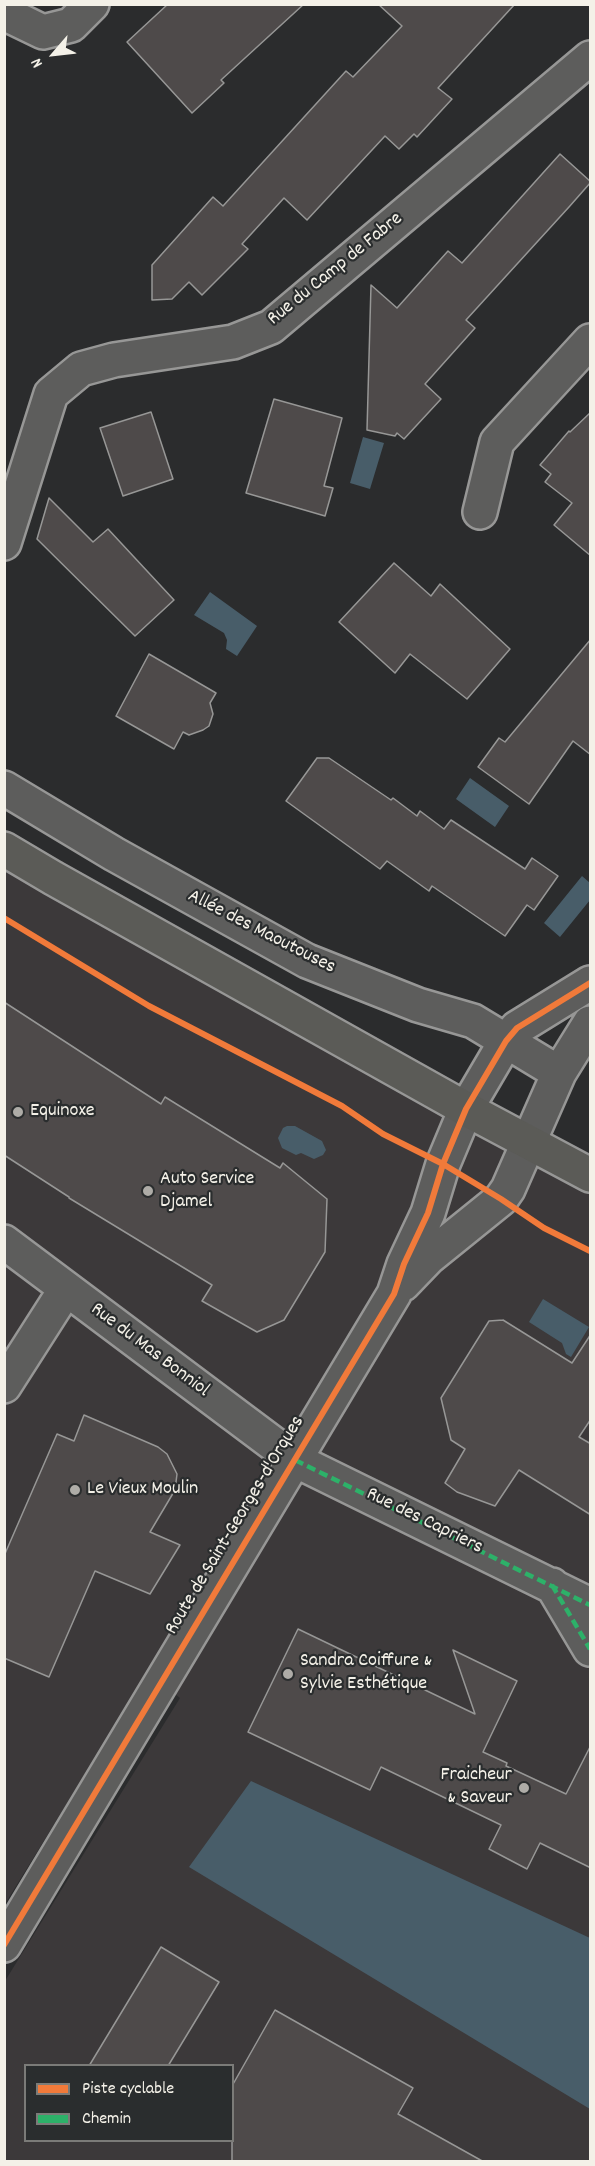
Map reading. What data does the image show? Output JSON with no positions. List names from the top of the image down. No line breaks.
{"streets":{"street":["Rue du Camp de Fabre","Allée des Maoutouses","Rue du Mas Bonniol","Rue des Capriers","Route de Saint-Georges-d'Orques"]},"crossings":[["Allée des Maoutouses","Route de Saint-Georges-d'Orques"],["Rue du Mas Bonniol","Rue des Capriers"],["Rue du Mas Bonniol","Route de Saint-Georges-d'Orques"],["Rue des Capriers","Route de Saint-Georges-d'Orques"]],"places":["Equinoxe","Auto Service Djamel","Le Vieux Moulin","Sandra Coiffure & Sylvie Esthétique","Fraicheur & Saveur"],"legend":["Piste cyclable","Chemin"],"north":"bottom left"}
